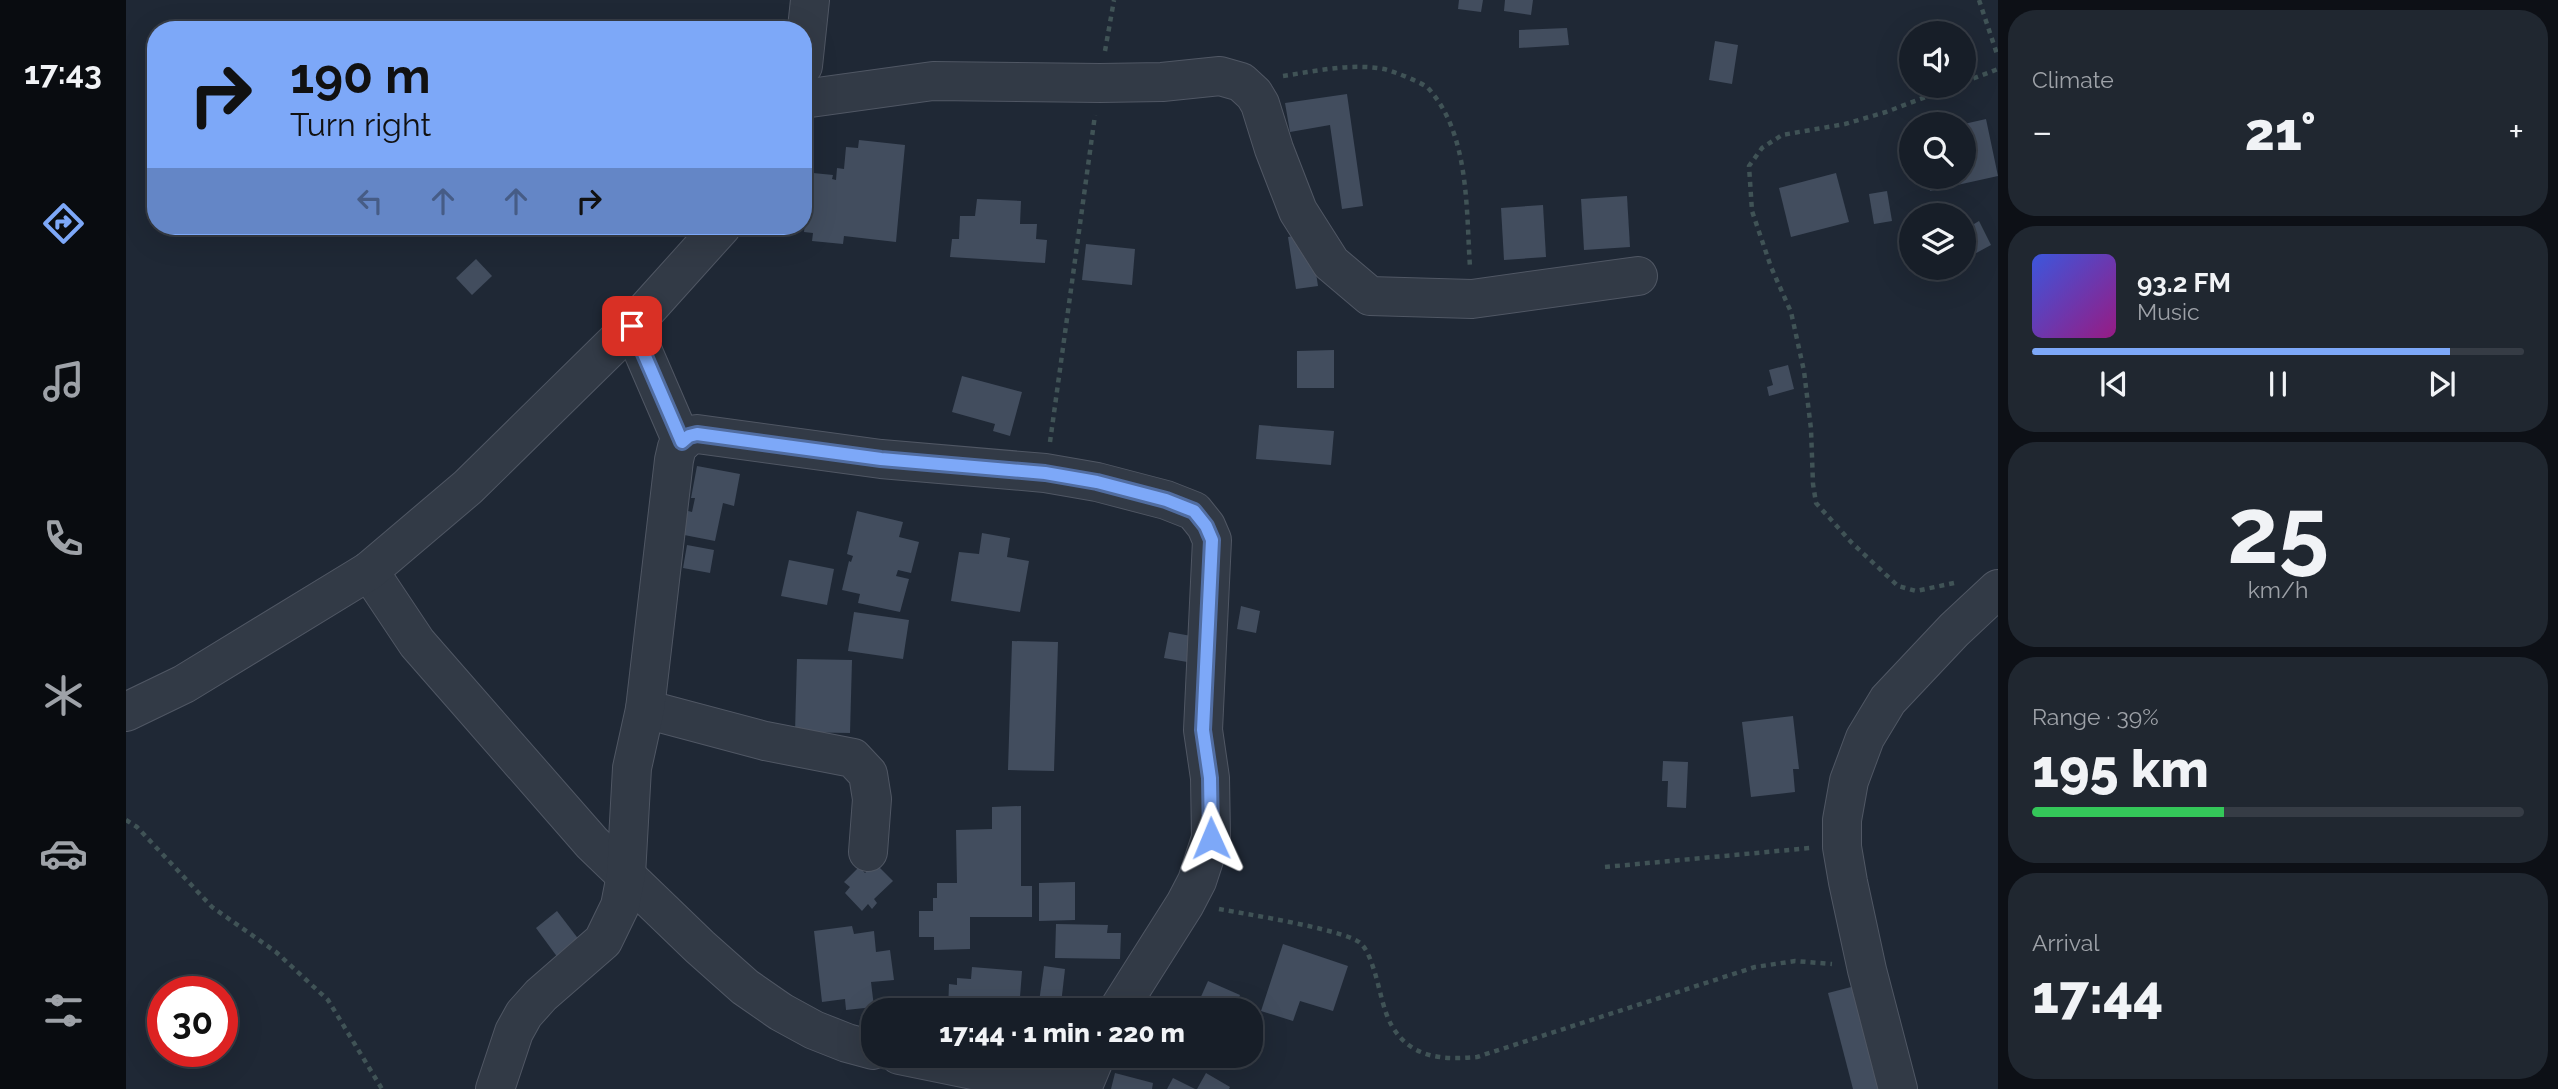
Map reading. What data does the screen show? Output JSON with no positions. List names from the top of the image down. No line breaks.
{"page":{"tabs":"17:43","tile":["Climate",["25","km/h"],["Range · 39%","195 km"],["Arrival","17:44"]],"turn":["190 m","Turn right"],"heat":["−","21°","+"],"song":["93.2 FM","Music"],"limit":"30","trip":"17:44 · 1 min · 220 m"}}
